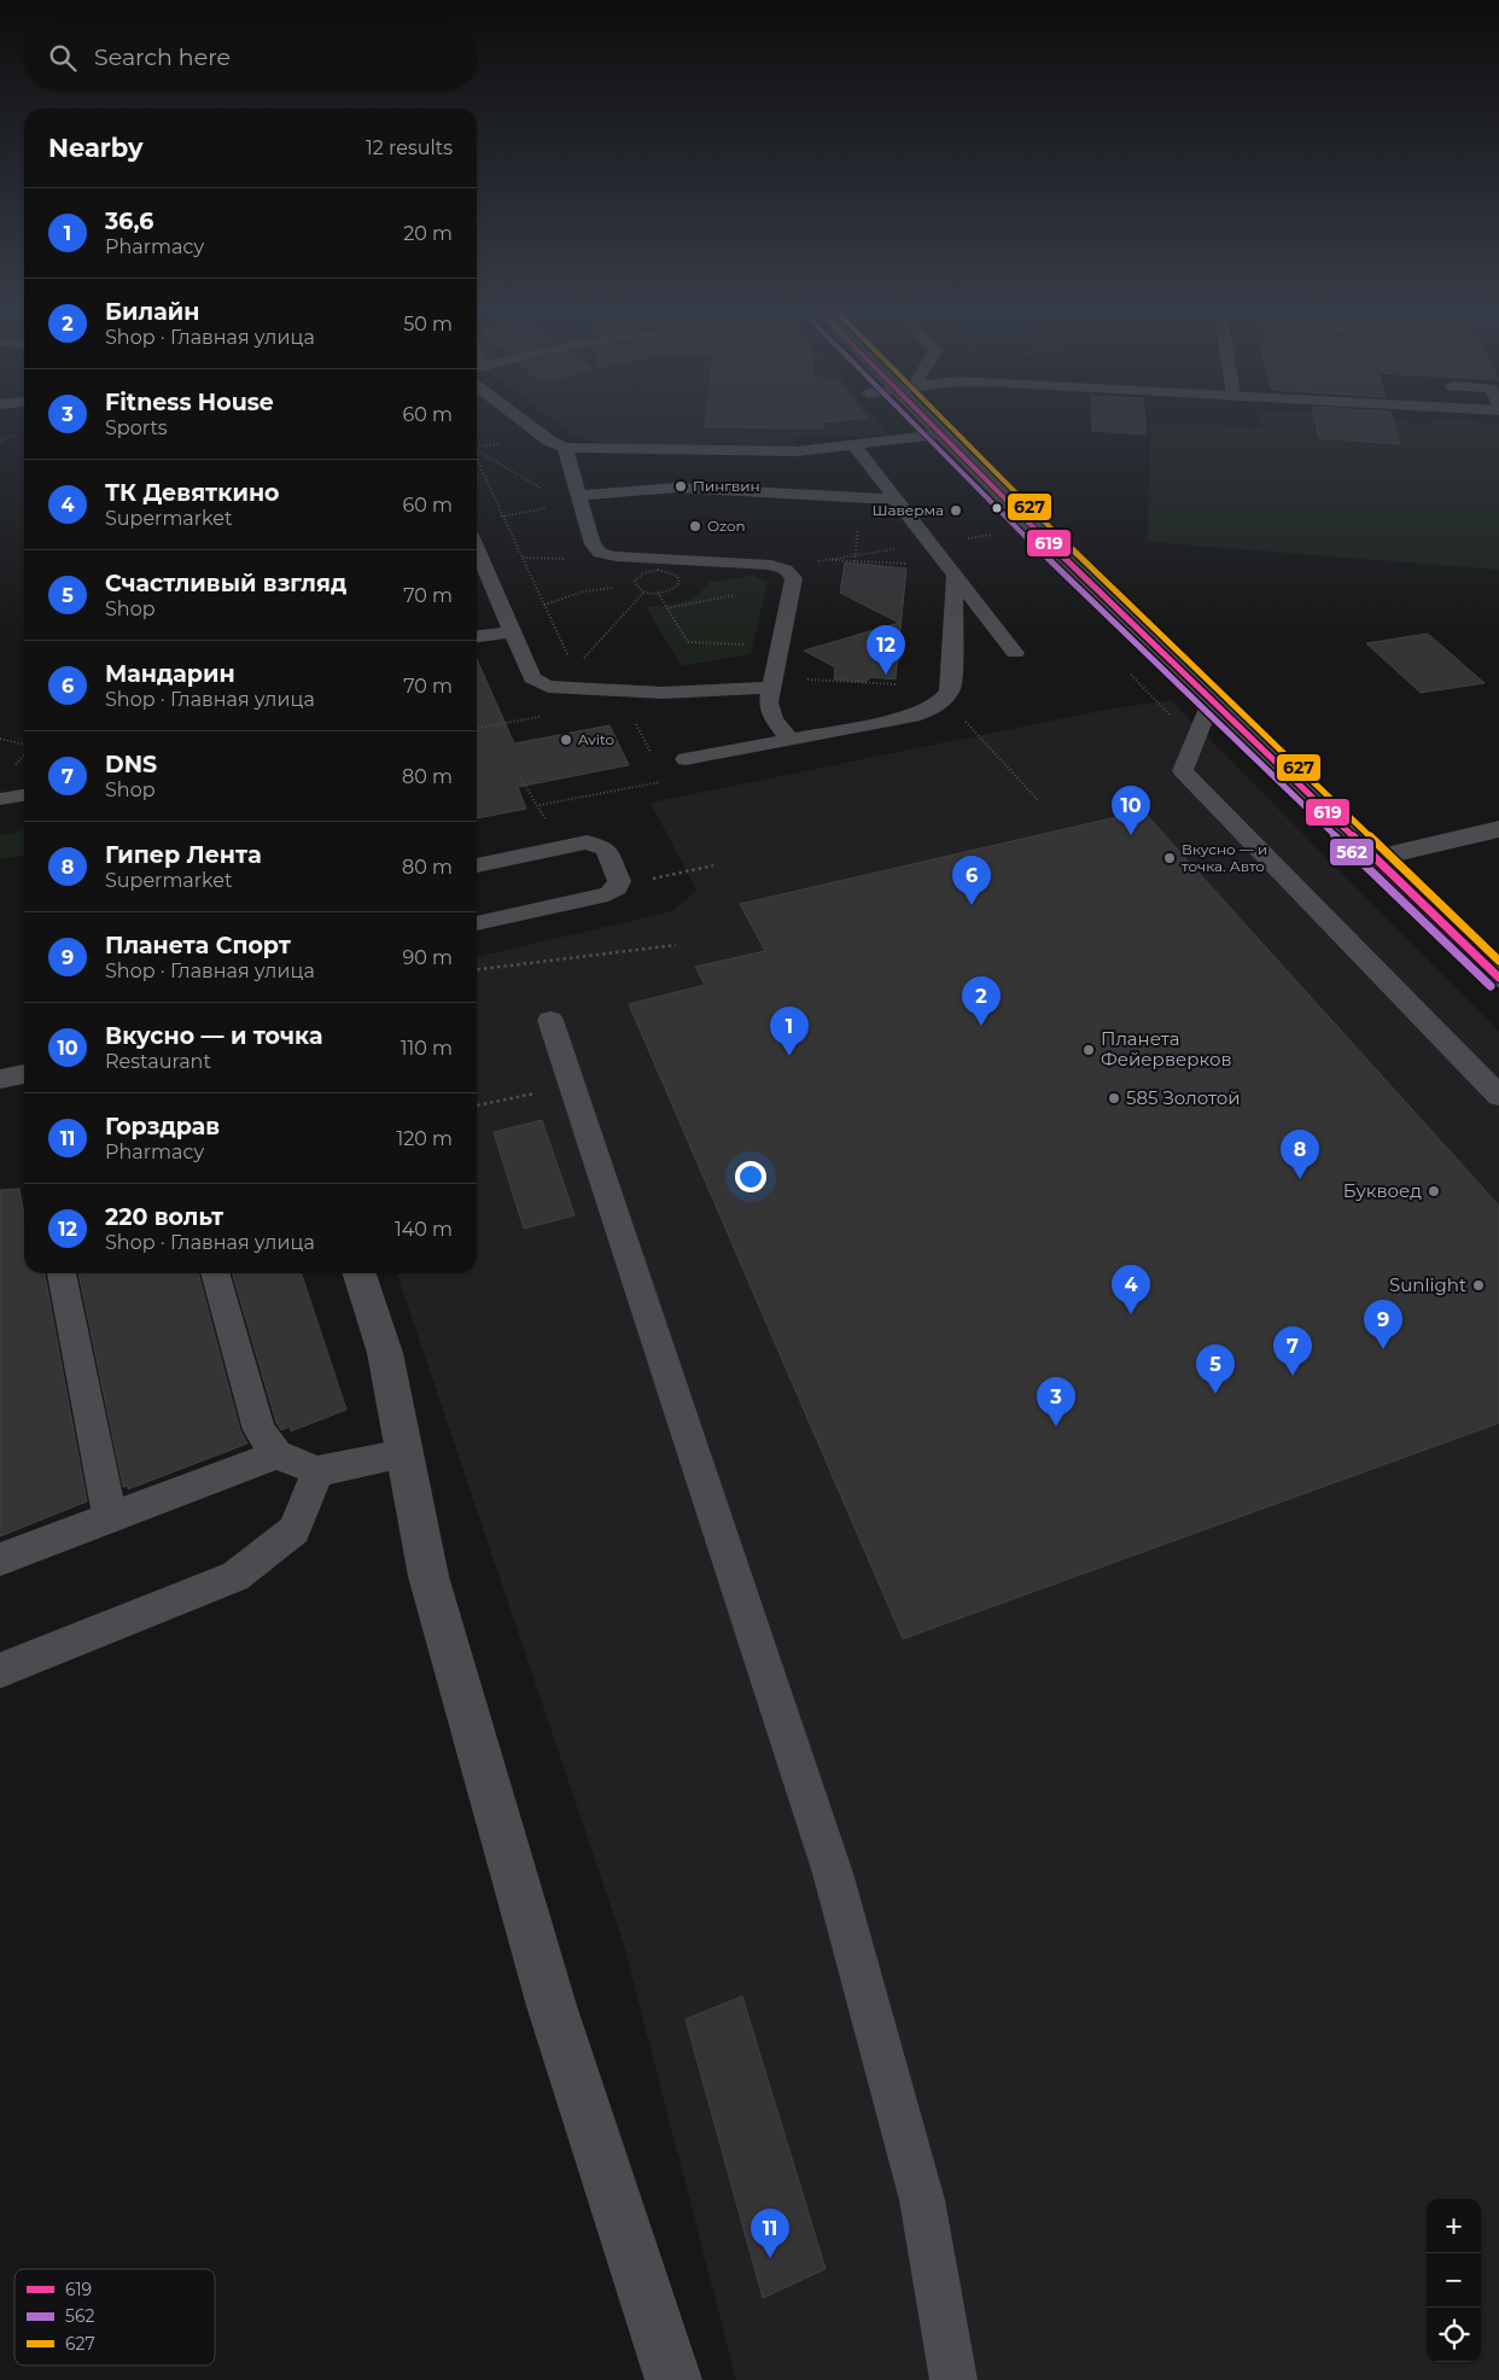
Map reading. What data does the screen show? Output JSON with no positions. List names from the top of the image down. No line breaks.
{"places":["Пингвин","Шаверма","Ozon","Avito","Вкусно — и точка. Авто","Планета Фейерверков","585 Золотой","Буквоед","Sunlight"],"lines":["transit line 619","transit line 562","transit line 627"],"legend":["619","562","627"],"page":{"search":"Search here","heading":["Nearby","12 results"],"list":[{"mark":"1","name":"36,6","note":"Pharmacy","value":"20 m"},{"mark":"2","name":"Билайн","note":"Shop · Главная улица","value":"50 m"},{"mark":"3","name":"Fitness House","note":"Sports","value":"60 m"},{"mark":"4","name":"ТК Девяткино","note":"Supermarket","value":"60 m"},{"mark":"5","name":"Счастливый взгляд","note":"Shop","value":"70 m"},{"mark":"6","name":"Мандарин","note":"Shop · Главная улица","value":"70 m"},{"mark":"7","name":"DNS","note":"Shop","value":"80 m"},{"mark":"8","name":"Гипер Лента","note":"Supermarket","value":"80 m"},{"mark":"9","name":"Планета Спорт","note":"Shop · Главная улица","value":"90 m"},{"mark":"10","name":"Вкусно — и точка","note":"Restaurant","value":"110 m"},{"mark":"11","name":"Горздрав","note":"Pharmacy","value":"120 m"},{"mark":"12","name":"220 вольт","note":"Shop · Главная улица","value":"140 m"}],"pins":["12","10","6","2","1","8","4","9","7","5","3","11"],"map_buttons":["+","−"]}}
